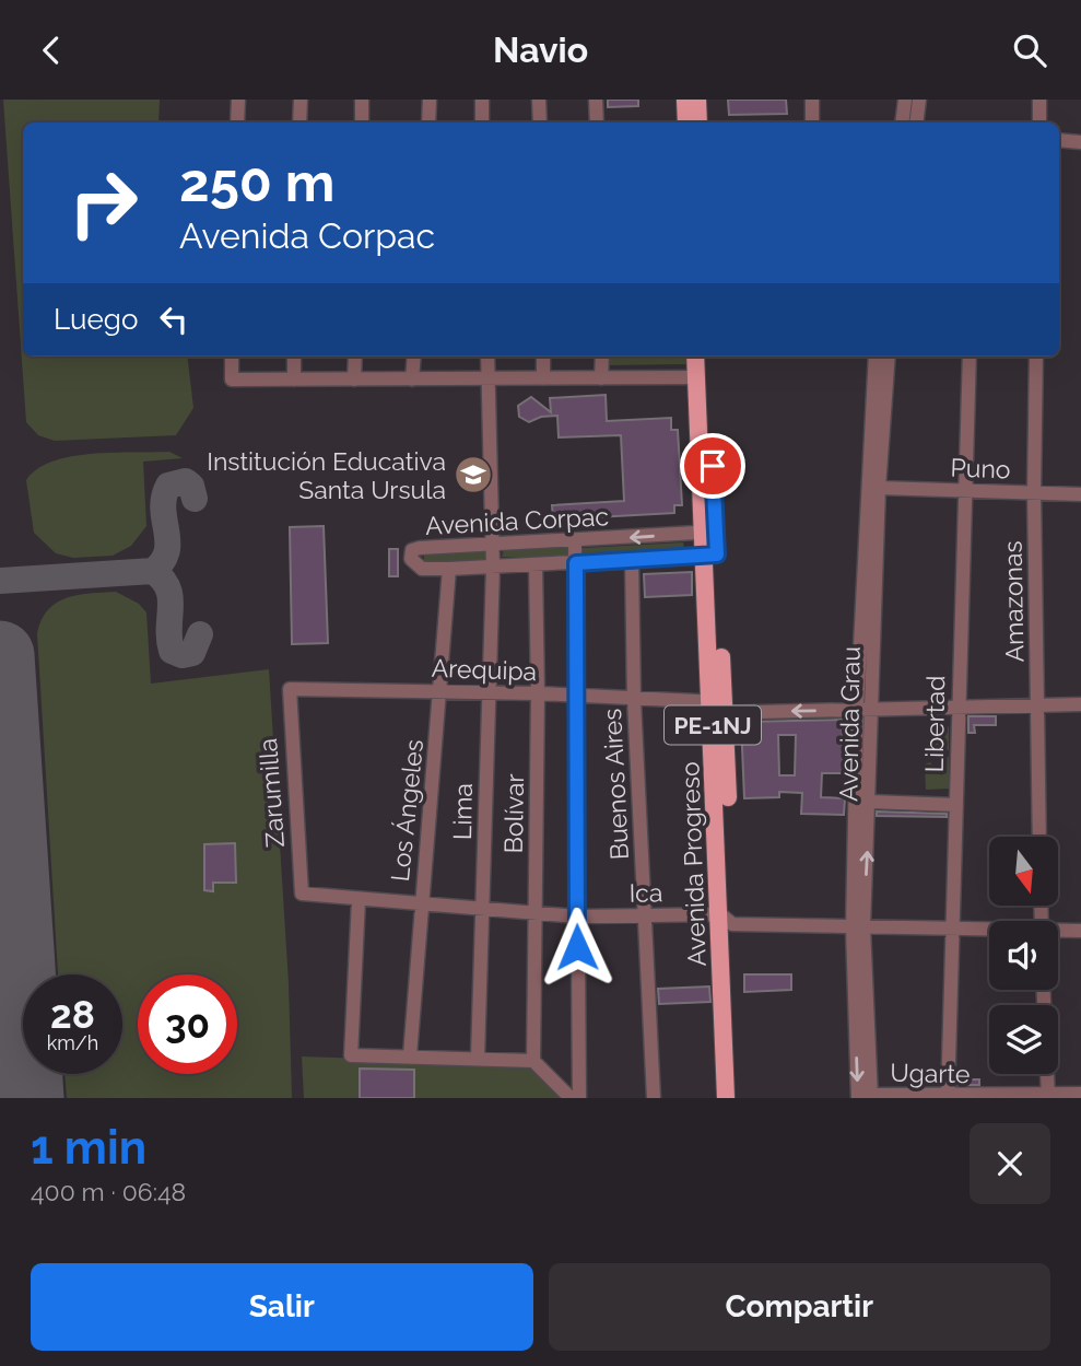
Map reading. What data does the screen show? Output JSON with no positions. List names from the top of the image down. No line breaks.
{"streets":{"main road":["PE-1NJ","Avenida Progreso"],"street":["Puno","Avenida Corpac","Amazonas","Arequipa","Avenida Grau","Libertad","Buenos Aires","Zarumilla","Los Ángeles","Lima","Bolívar","Ica","Ugarte"]},"crossings":[["Puno","Amazonas"],["Puno","Avenida Grau"],["Puno","Libertad"],["Avenida Corpac","Buenos Aires"],["Avenida Corpac","Los Ángeles"],["Avenida Corpac","Lima"],["Avenida Corpac","Bolívar"],["Avenida Corpac","Avenida Progreso"],["Amazonas","Arequipa"],["Arequipa","Avenida Grau"],["Arequipa","Libertad"],["Arequipa","Buenos Aires"],["Arequipa","Zarumilla"],["Arequipa","Los Ángeles"],["Arequipa","Lima"],["Arequipa","Bolívar"],["Arequipa","Avenida Progreso"],["Avenida Grau","Ica"],["Avenida Grau","Ugarte"],["Libertad","Ica"],["Libertad","Ugarte"],["Buenos Aires","Ica"],["Zarumilla","Ica"],["Los Ángeles","Ica"],["Lima","Ica"],["Bolívar","Ica"],["Avenida Progreso","Ica"]],"places":{"school or university":["Institución Educativa Santa Ursula"]},"north":"bottom","page":{"header":"Navio","turn":["250 m","Avenida Corpac"],"then":"Luego","speed":"28 km/h","limit":"30","heading":["1 min","400 m · 06:48"],"buttons":["Salir","Compartir"]}}
